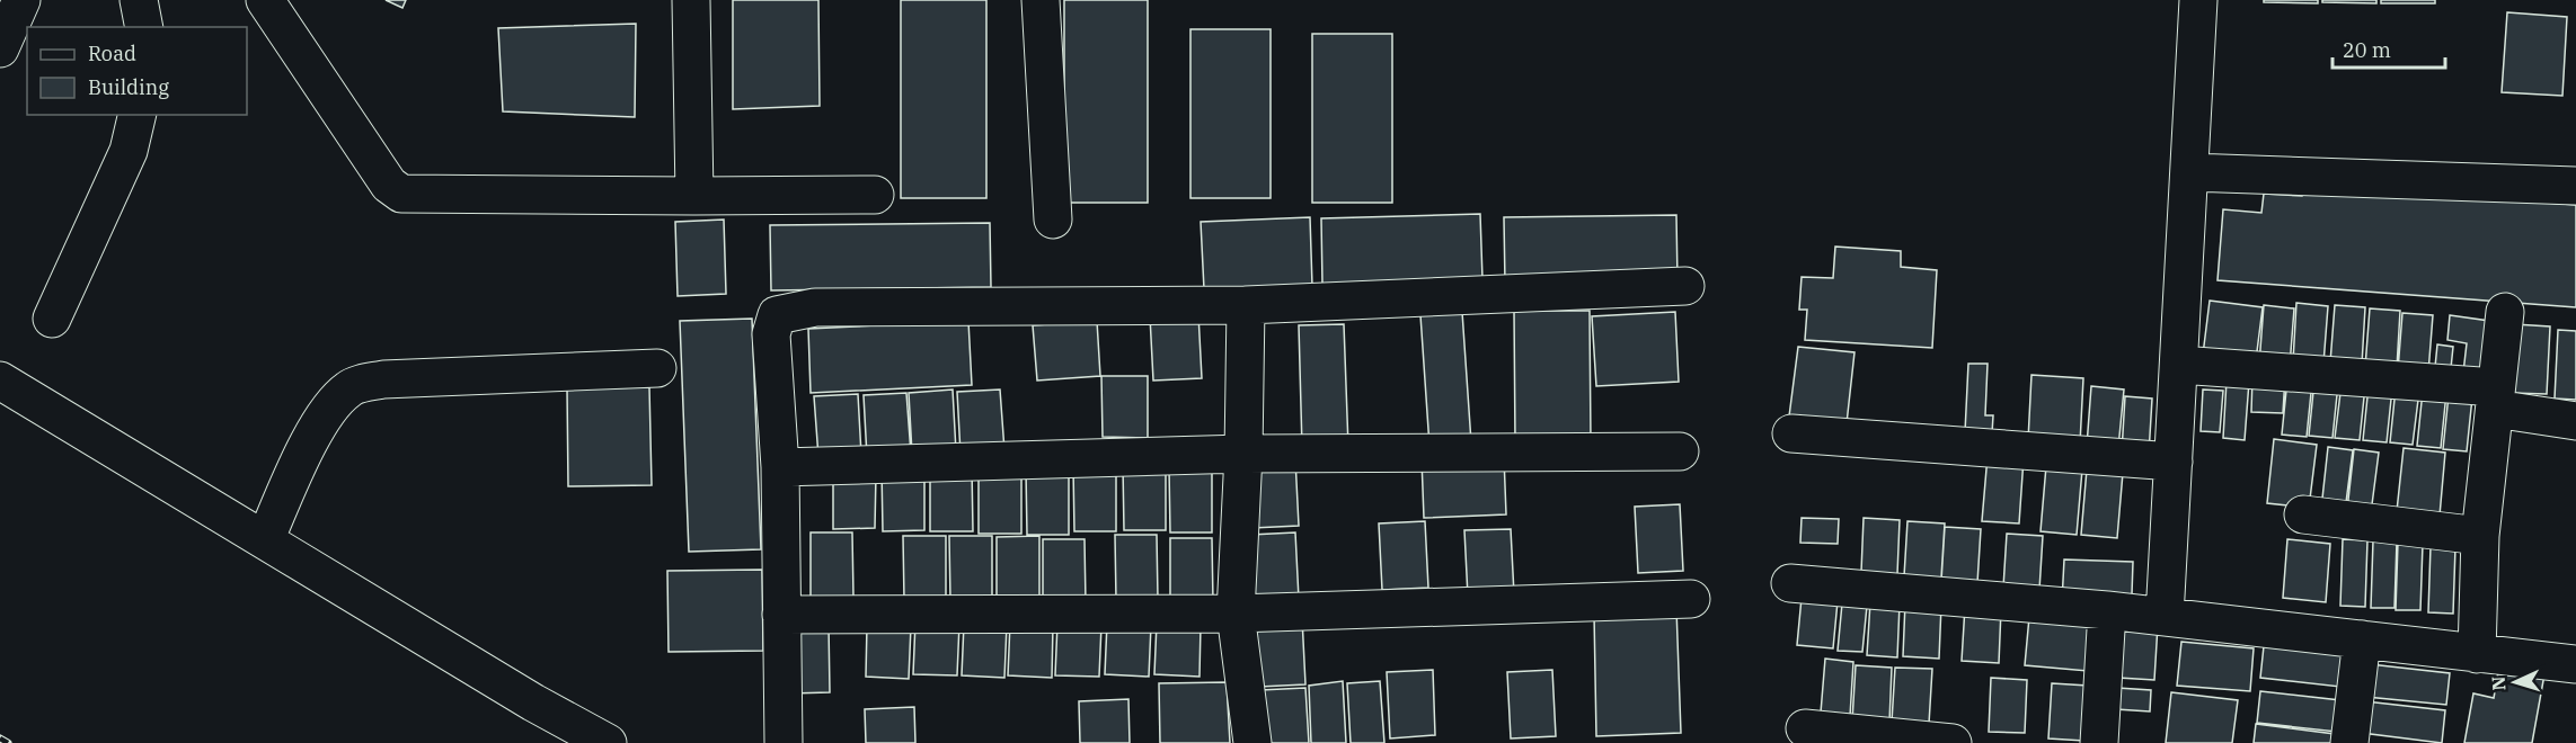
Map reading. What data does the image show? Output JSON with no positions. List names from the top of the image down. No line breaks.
{"legend":["Road","Building"],"scale_bar":"20 m","north":"left"}
